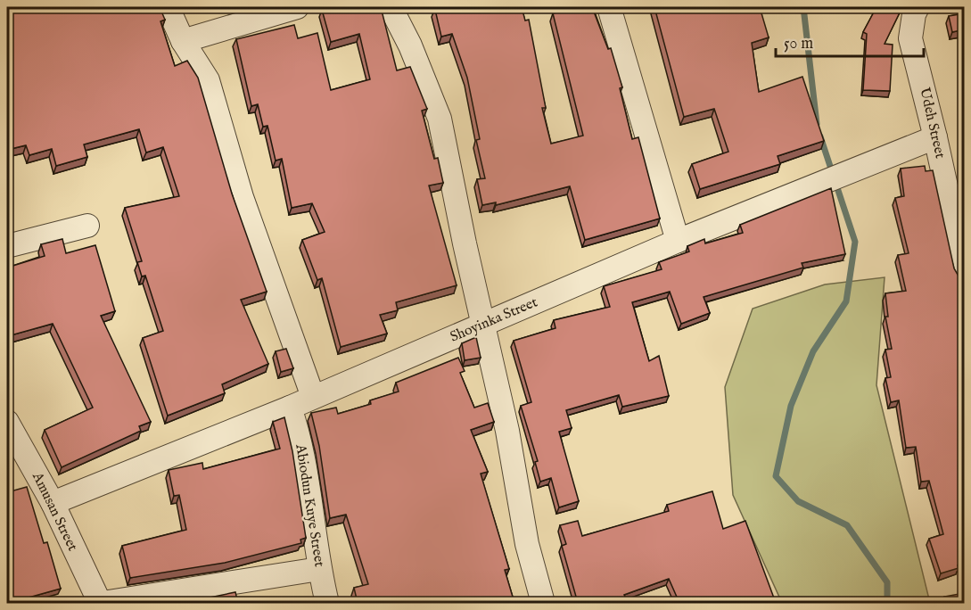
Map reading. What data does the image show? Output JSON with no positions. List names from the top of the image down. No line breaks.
{"streets":{"street":["Udeh Street","Shoyinka Street","Abiodun Kuye Street","Amusan Street"]},"crossings":[["Udeh Street","Shoyinka Street"],["Shoyinka Street","Abiodun Kuye Street"],["Shoyinka Street","Amusan Street"]],"scale_bar":"50 m"}
